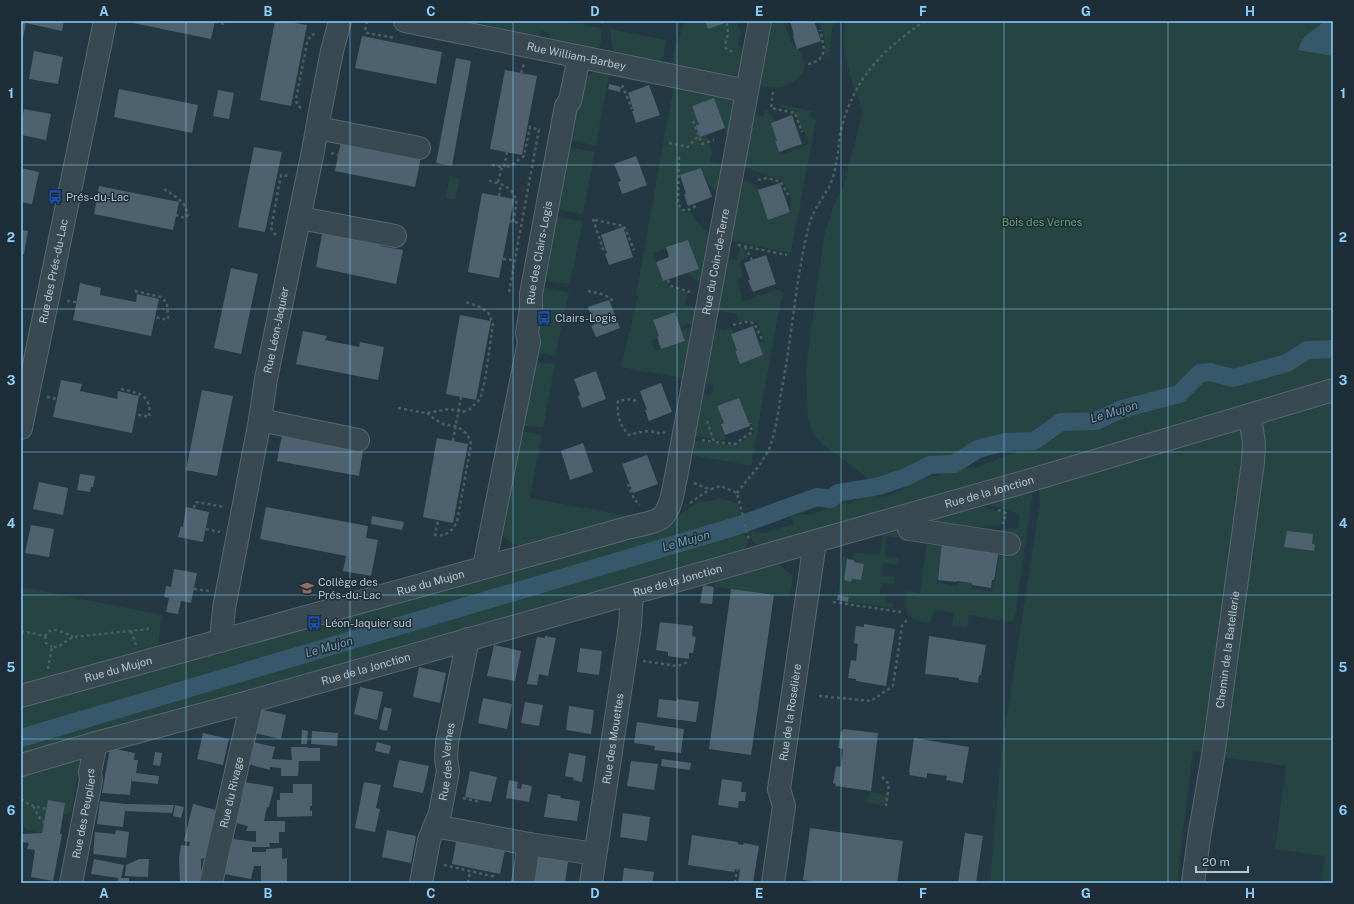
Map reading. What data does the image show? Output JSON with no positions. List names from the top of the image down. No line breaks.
{"streets":{"street":["Rue William-Barbey","Rue des Clairs-Logis","Rue du Coin-de-Terre","Rue des Prés-du-Lac","Rue Léon-Jaquier","Rue de la Jonction","Rue du Mujon","Chemin de la Batellerie","Rue de la Roselière","Rue des Mouettes","Rue des Vernes","Rue du Rivage","Rue des Peupliers"]},"crossings":[["Rue William-Barbey","Rue des Clairs-Logis"],["Rue William-Barbey","Rue du Coin-de-Terre"],["Rue des Clairs-Logis","Rue du Mujon"],["Rue du Coin-de-Terre","Rue du Mujon"],["Rue Léon-Jaquier","Rue du Mujon"],["Rue de la Jonction","Chemin de la Batellerie"],["Rue de la Jonction","Rue de la Roselière"],["Rue de la Jonction","Rue des Mouettes"],["Rue de la Jonction","Rue des Vernes"],["Rue de la Jonction","Rue du Rivage"],["Rue de la Jonction","Rue des Peupliers"]],"water":["Le Mujon"],"parks":["Bois des Vernes"],"places":{"bus stop":["Prés-du-Lac","Clairs-Logis","Léon-Jaquier sud"],"school or university":["Collège des Prés-du-Lac"]},"scale_bar":"20 m","grid":{"columns":["A","B","C","D","E","F","G","H"],"rows":["1","2","3","4","5","6"]}}
